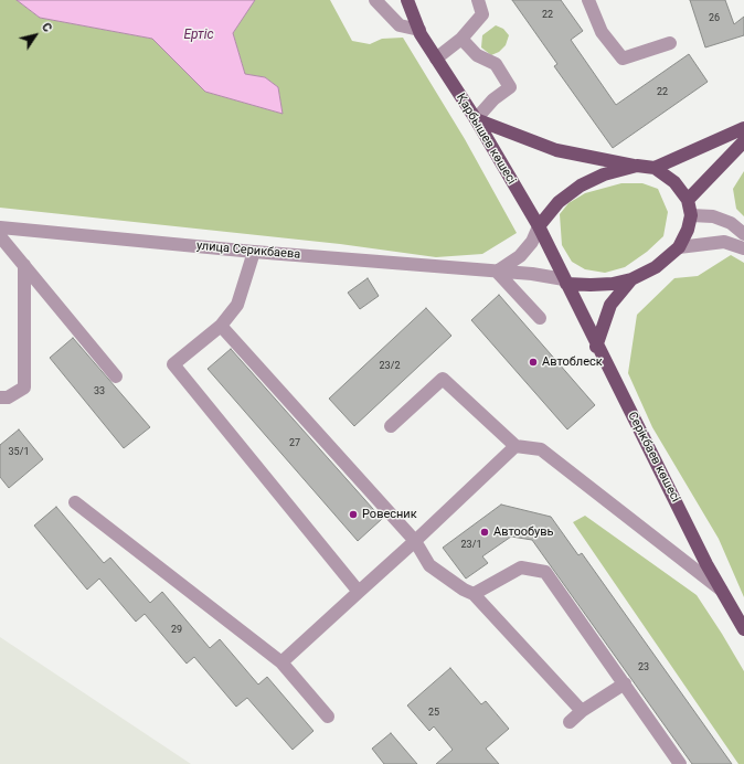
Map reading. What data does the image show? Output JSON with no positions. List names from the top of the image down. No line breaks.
{"streets":{"main road":["Қарбышев көшесі","Серікбаев көшесі"],"street":["улица Серикбаева"]},"crossings":[["Қарбышев көшесі","улица Серикбаева"],["Қарбышев көшесі","Серікбаев көшесі"],["улица Серикбаева","Серікбаев көшесі"]],"water":["Ертіс"],"places":["Автоблеск","Ровесник","Автообувь"],"house_numbers":["22","26","22","23/2","33","27","35/1","23/1","29","23","25"],"north":"top right"}
